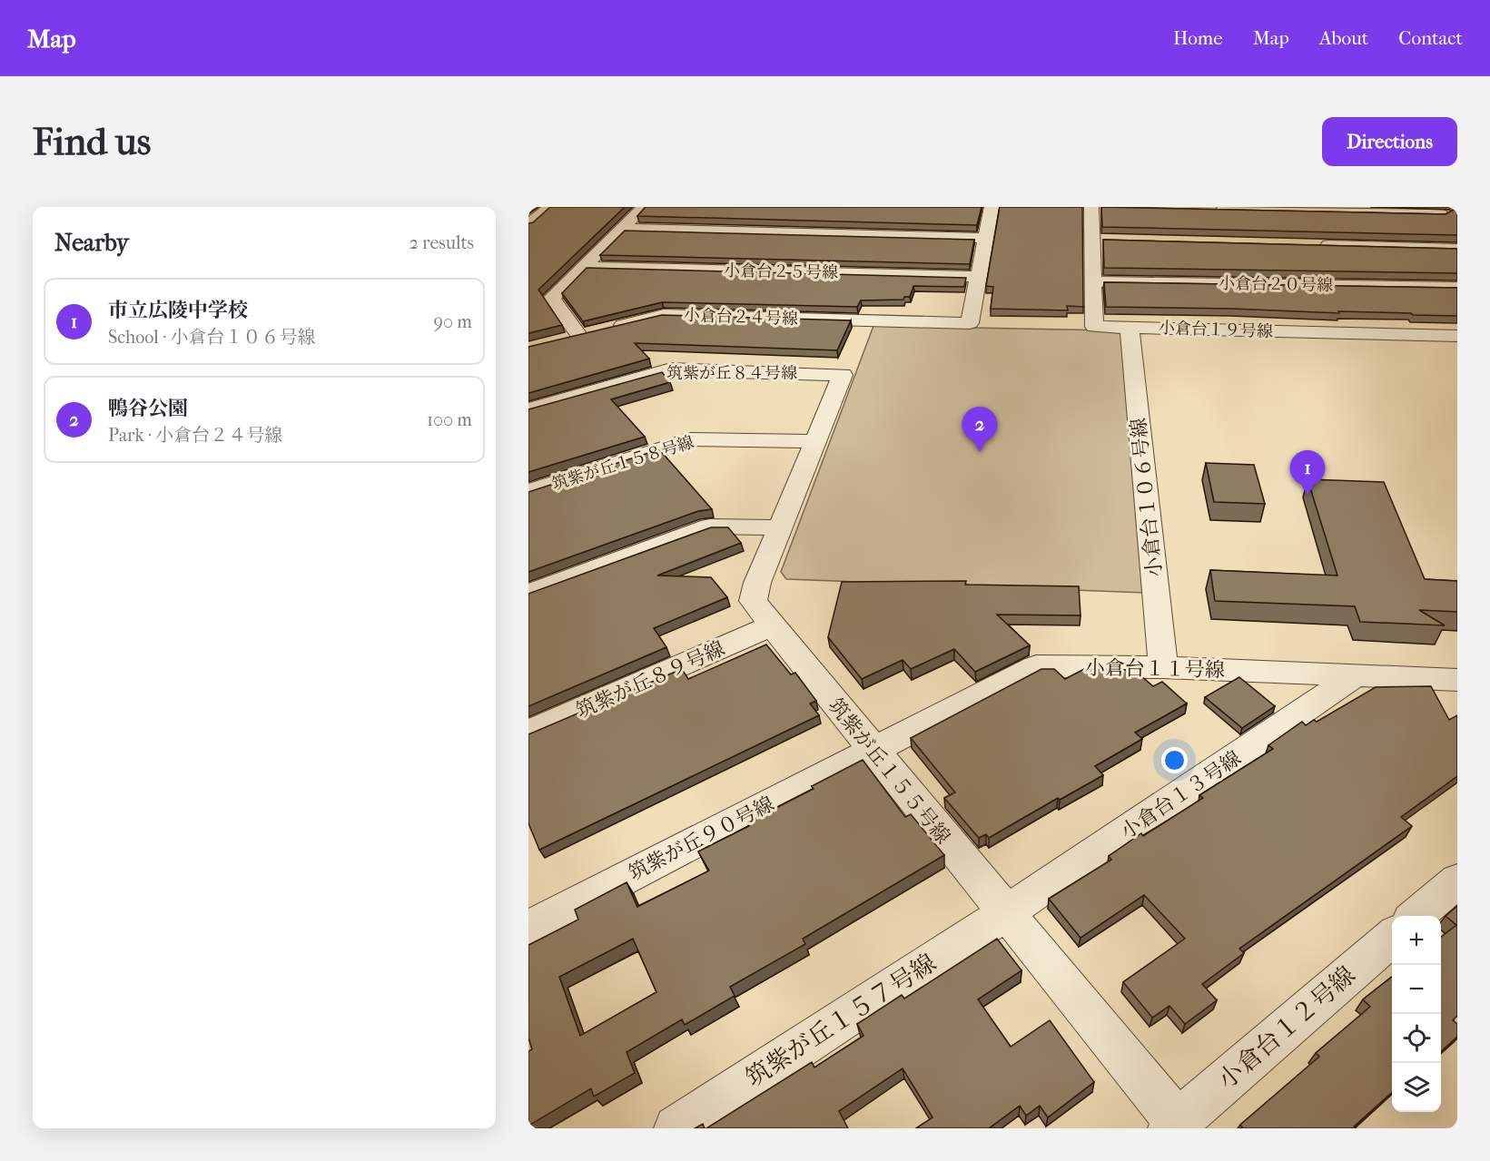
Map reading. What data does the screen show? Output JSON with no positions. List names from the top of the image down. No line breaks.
{"streets":{"street":["小倉台２５号線","小倉台２０号線","小倉台２４号線","小倉台１９号線","筑紫が丘８４号線","筑紫が丘１５８号線","小倉台１０６号線","小倉台１１号線","筑紫が丘８９号線","筑紫が丘１５５号線","小倉台１３号線","筑紫が丘９０号線","筑紫が丘１５７号線","小倉台１２号線"]},"crossings":[["小倉台２５号線","小倉台２４号線"],["小倉台２０号線","小倉台１９号線"],["小倉台１９号線","小倉台１０６号線"],["筑紫が丘８４号線","筑紫が丘１５５号線"],["筑紫が丘１５８号線","筑紫が丘１５５号線"],["小倉台１０６号線","小倉台１１号線"],["小倉台１１号線","筑紫が丘１５５号線"],["小倉台１１号線","小倉台１３号線"],["小倉台１１号線","筑紫が丘９０号線"],["筑紫が丘８９号線","筑紫が丘１５５号線"],["筑紫が丘１５５号線","小倉台１３号線"],["筑紫が丘１５５号線","筑紫が丘９０号線"],["筑紫が丘１５５号線","筑紫が丘１５７号線"],["筑紫が丘１５５号線","小倉台１２号線"],["小倉台１３号線","筑紫が丘１５７号線"]],"page":{"header":"Map","nav":["Home","Map","About","Contact"],"buttons":"Directions","title":"Find us","heading":["Nearby","2 results"],"list":[{"mark":"1","name":"市立広陵中学校","note":"School · 小倉台１０６号線","value":"90 m"},{"mark":"2","name":"鴨谷公園","note":"Park · 小倉台２４号線","value":"100 m"}],"pins":["2","1"],"map_buttons":["+","−"]}}
